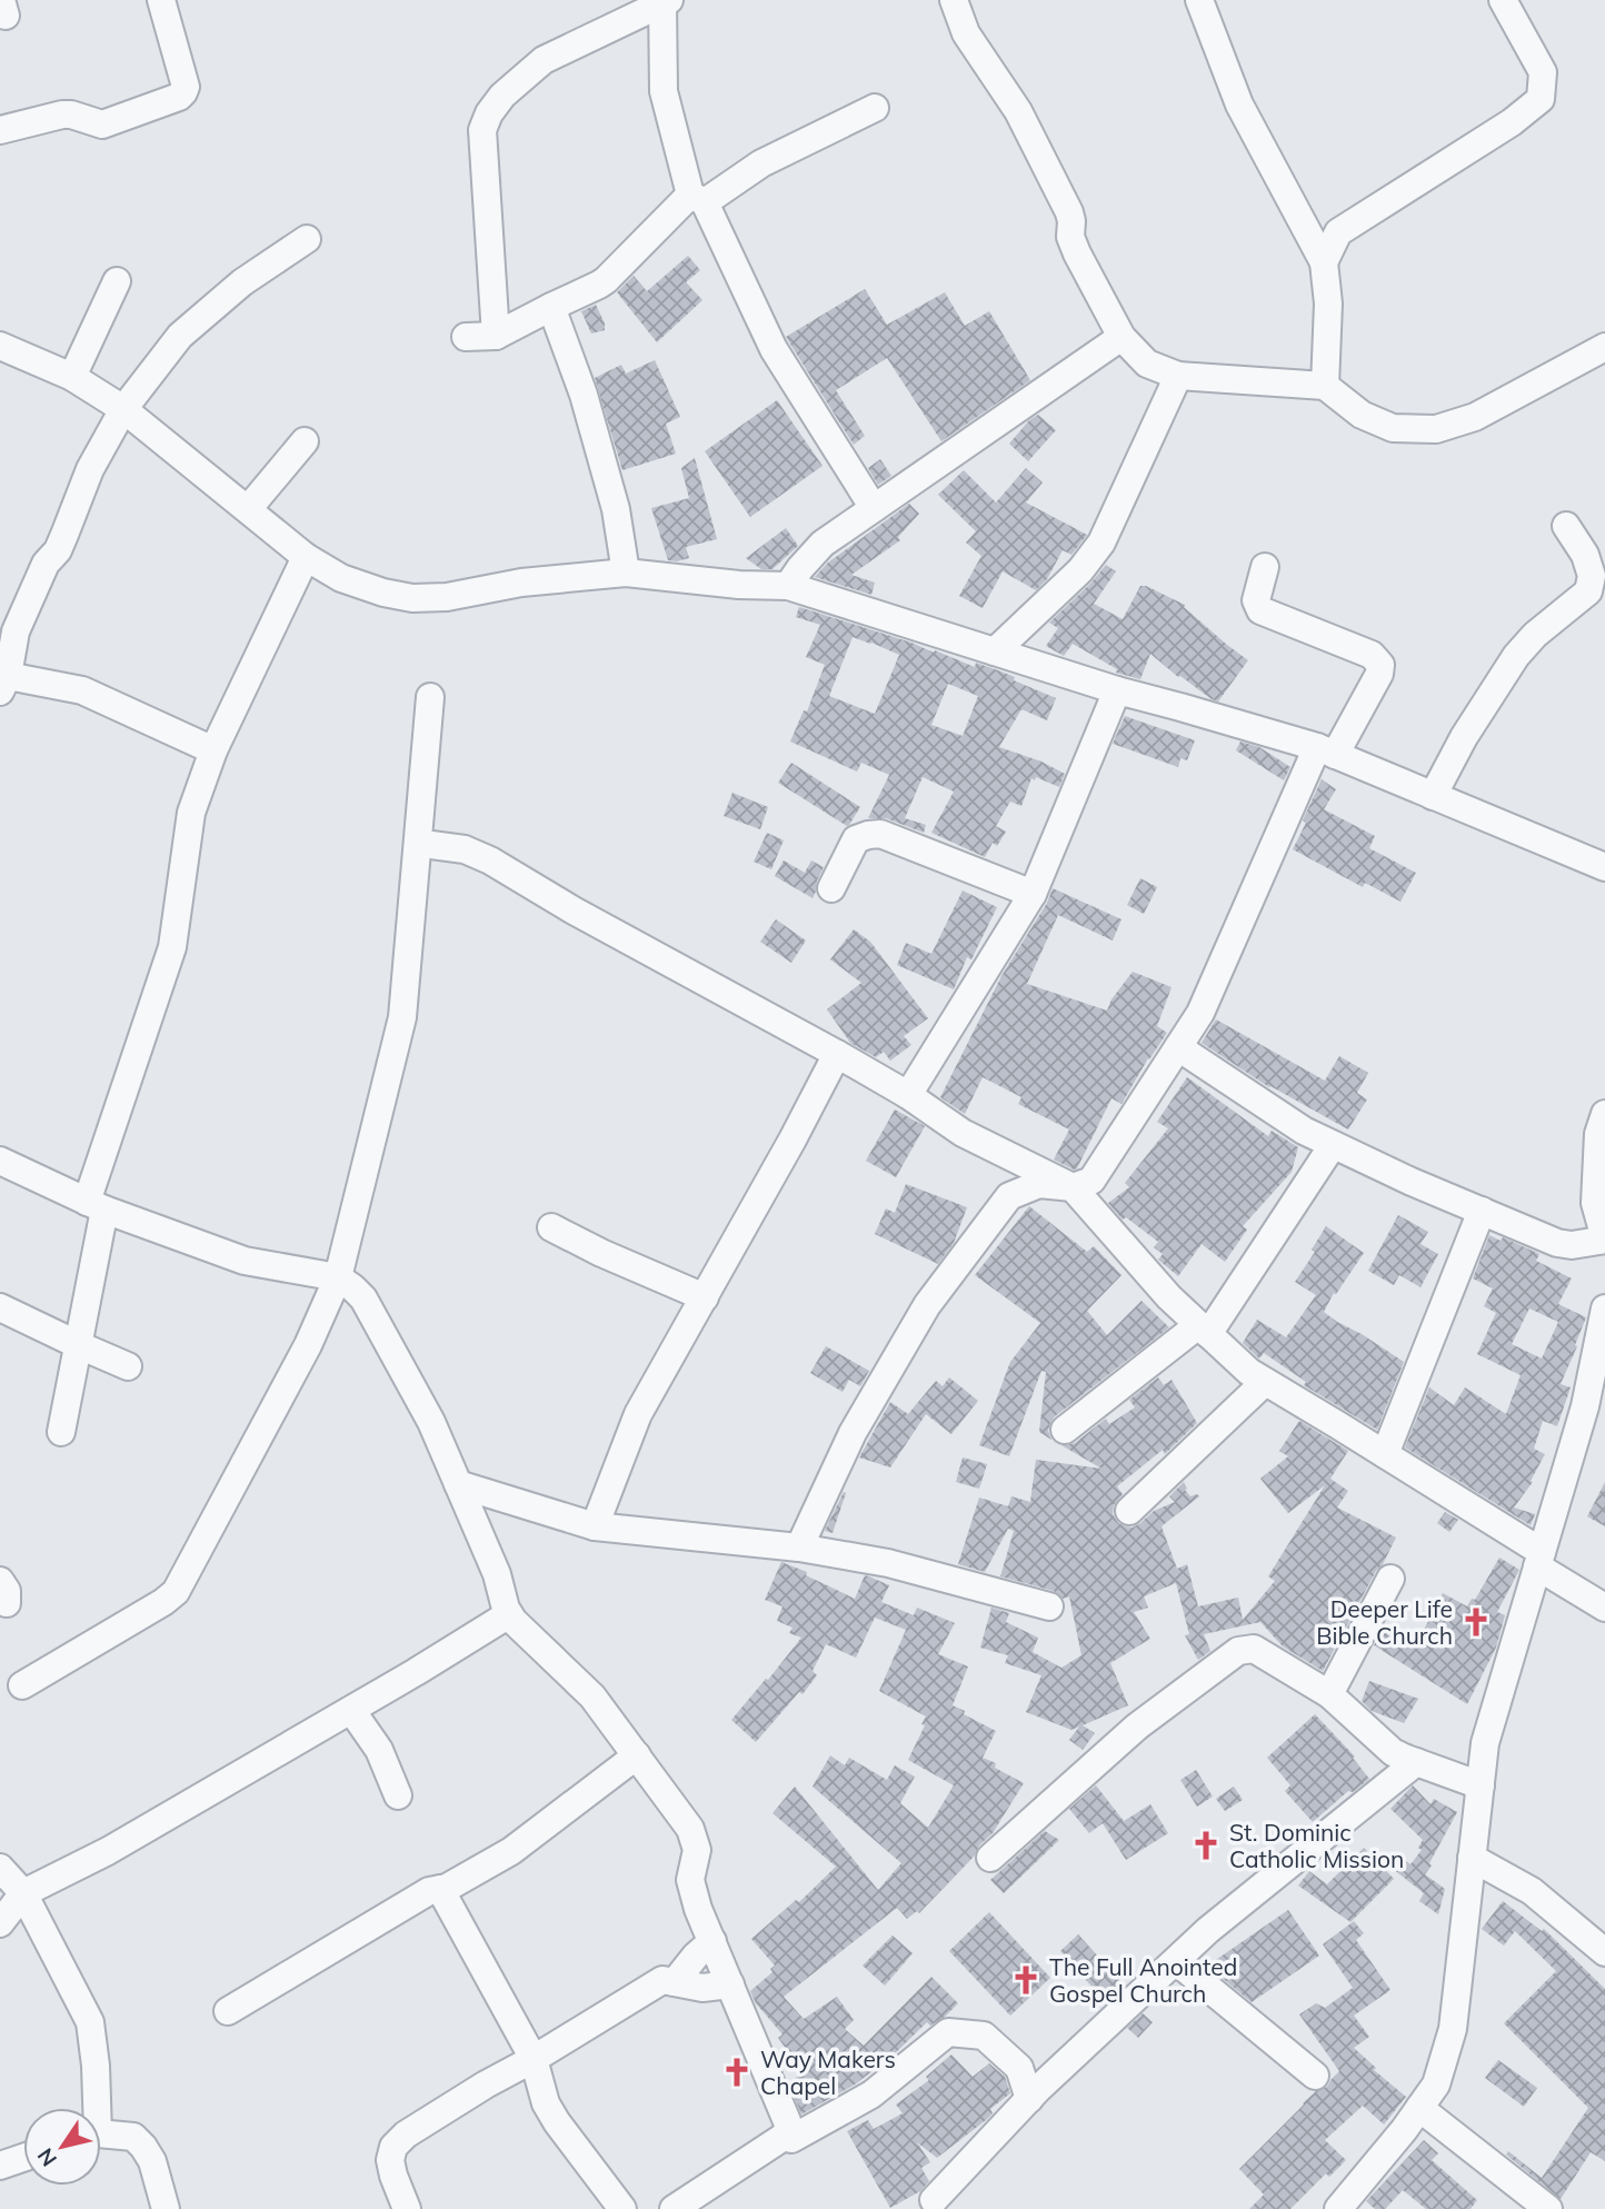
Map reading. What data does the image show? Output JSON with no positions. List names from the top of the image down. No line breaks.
{"places":{"church":["Deeper Life Bible Church","St. Dominic Catholic Mission","The Full Anointed Gospel Church","Way Makers Chapel"]},"north":"bottom left"}
